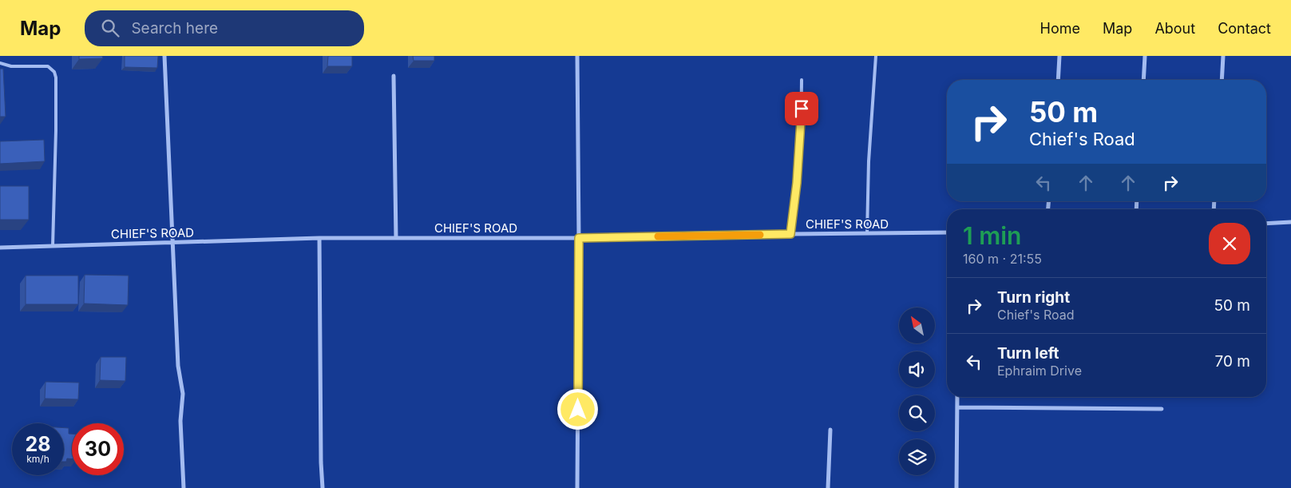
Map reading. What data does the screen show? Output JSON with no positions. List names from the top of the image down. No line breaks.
{"streets":{"street":["CHIEF'S ROAD"]},"north":"top left","page":{"header":"Map","search":"Search here","nav":["Home","Map","About","Contact"],"turn":["50 m","Chief's Road"],"heading":["1 min","160 m · 21:55"],"list":[{"name":"Turn right","note":"Chief's Road","value":"50 m"},{"name":"Turn left","note":"Ephraim Drive","value":"70 m"}],"speed":"28 km/h","limit":"30"}}
